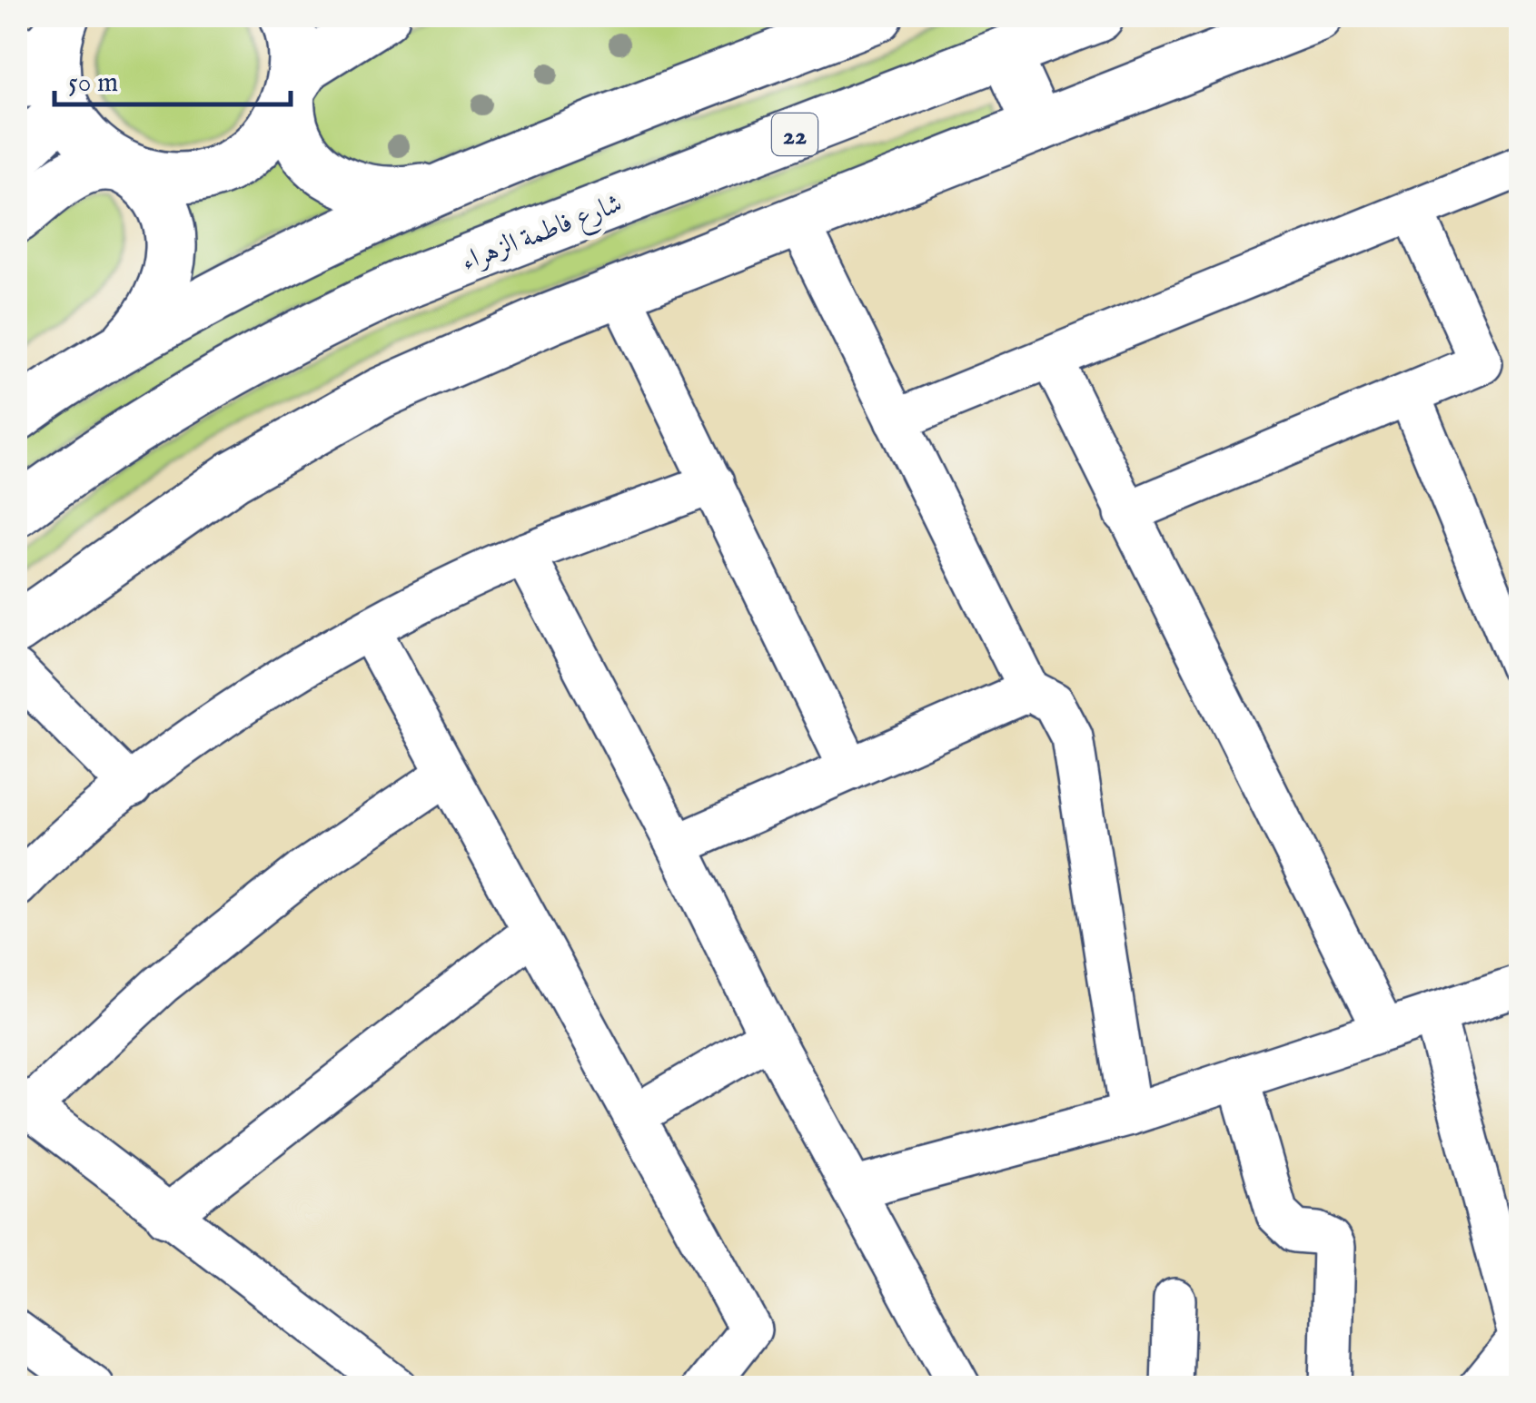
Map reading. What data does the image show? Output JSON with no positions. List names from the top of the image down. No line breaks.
{"streets":{"main road":["22","شارع فاطمة الزهراء"]},"scale_bar":"50 m"}
